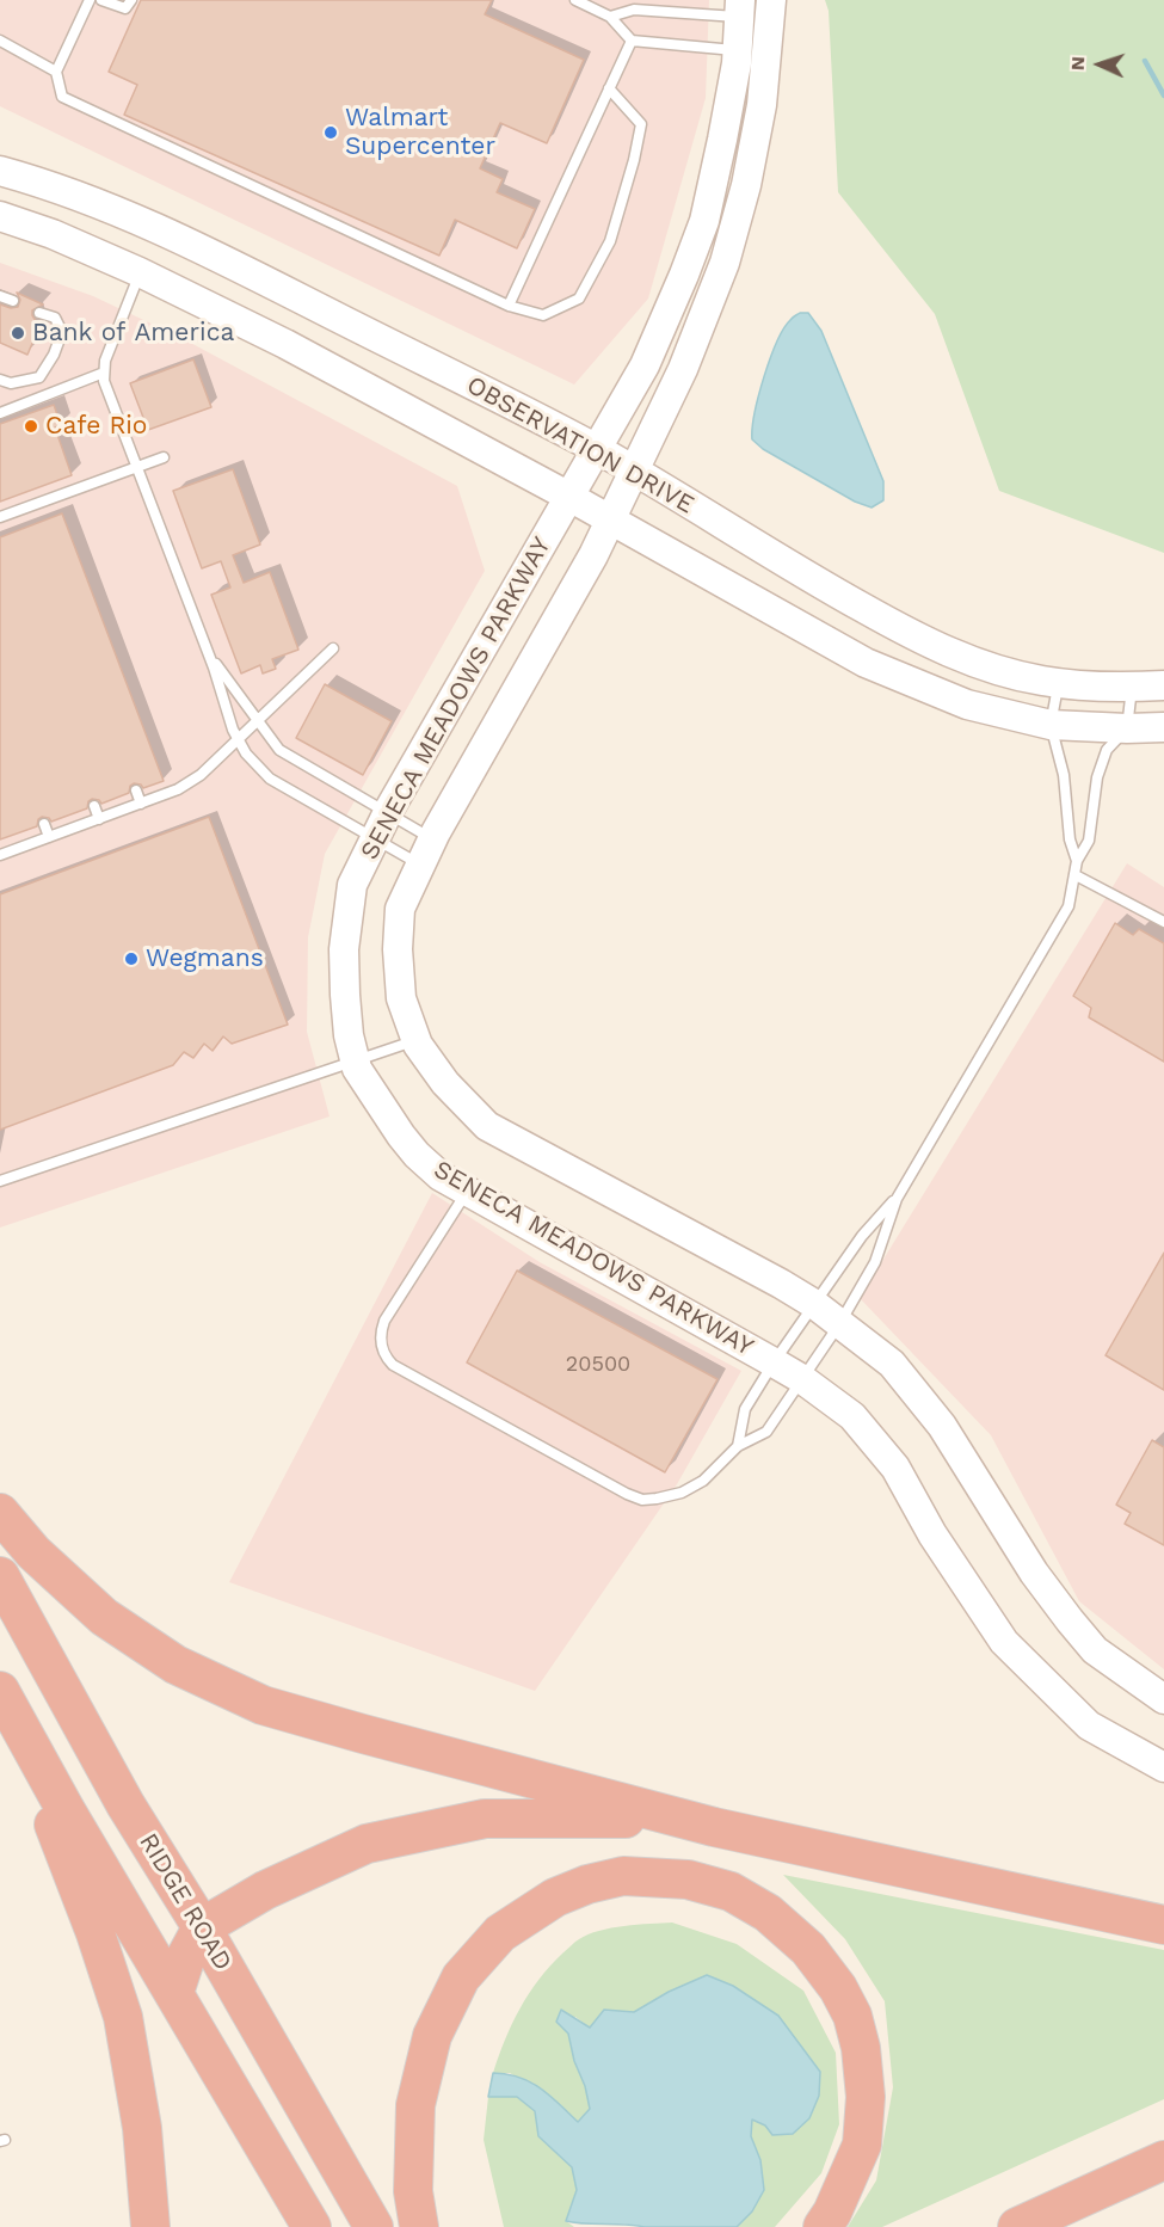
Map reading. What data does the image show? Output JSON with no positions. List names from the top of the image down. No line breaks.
{"streets":{"highway":["RIDGE ROAD"],"street":["OBSERVATION DRIVE","SENECA MEADOWS PARKWAY"]},"crossings":[["OBSERVATION DRIVE","SENECA MEADOWS PARKWAY"]],"places":["Walmart Supercenter","Bank of America","Cafe Rio","Wegmans"],"house_numbers":["20500"],"north":"left"}
